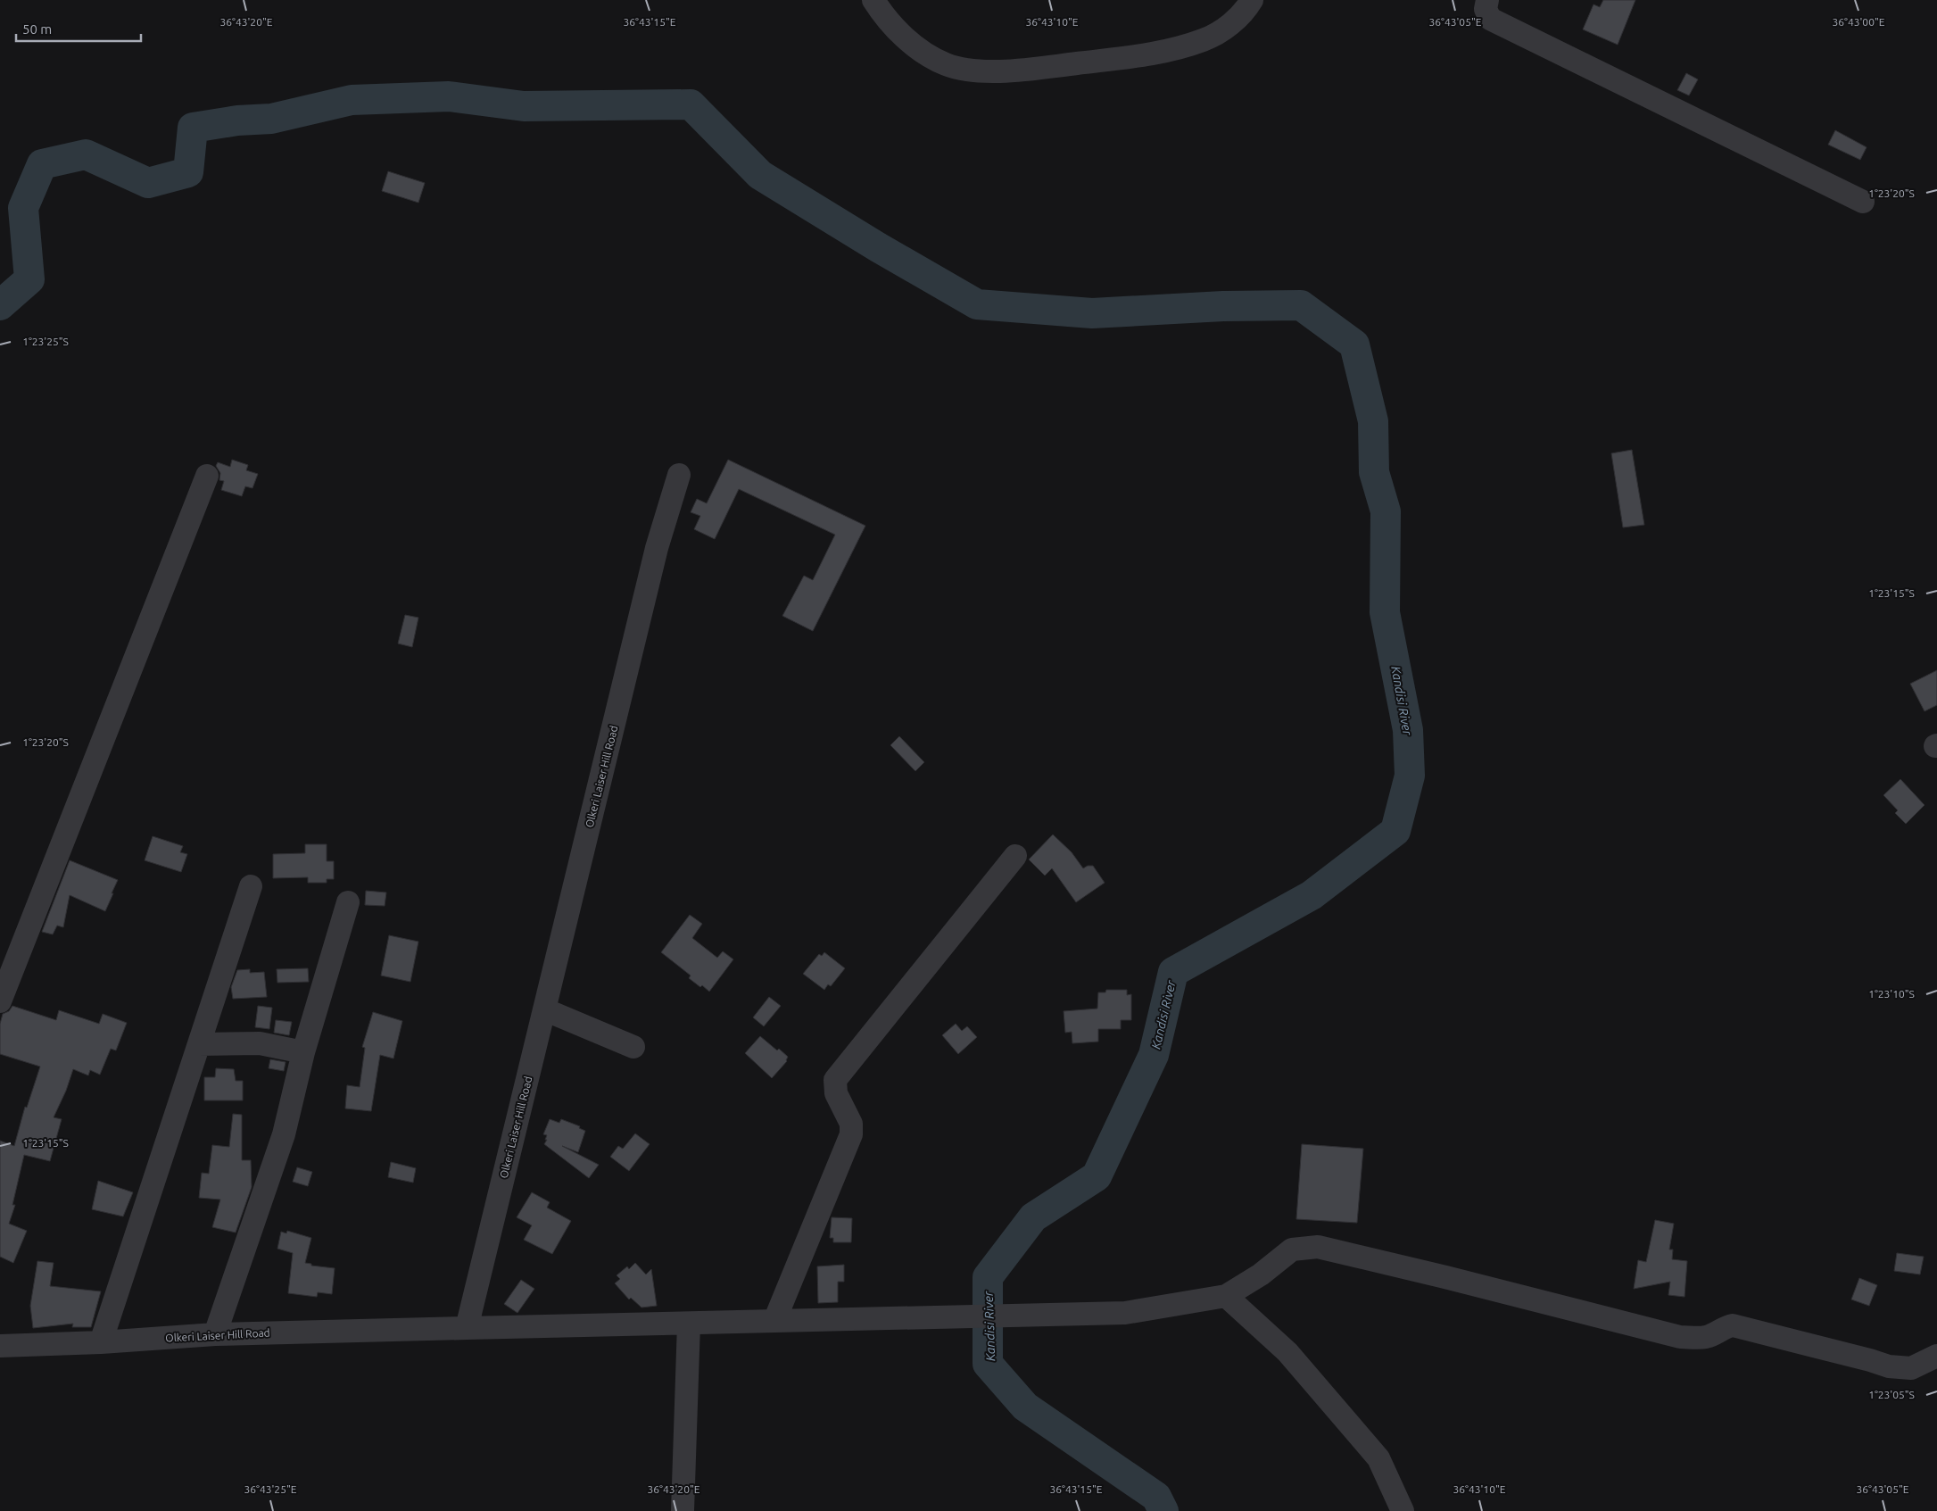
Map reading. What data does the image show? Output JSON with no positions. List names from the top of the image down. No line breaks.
{"streets":{"street":["Olkeri Laiser Hill Road"]},"water":["Kandisi River"],"scale_bar":"50 m","coordinates":["36°43'20\"E","36°43'15\"E","36°43'10\"E","36°43'05\"E","36°43'00\"E","1°23'20\"S","1°23'25\"S","1°23'15\"S","1°23'10\"S","1°23'05\"S","36°43'25\"E"]}
